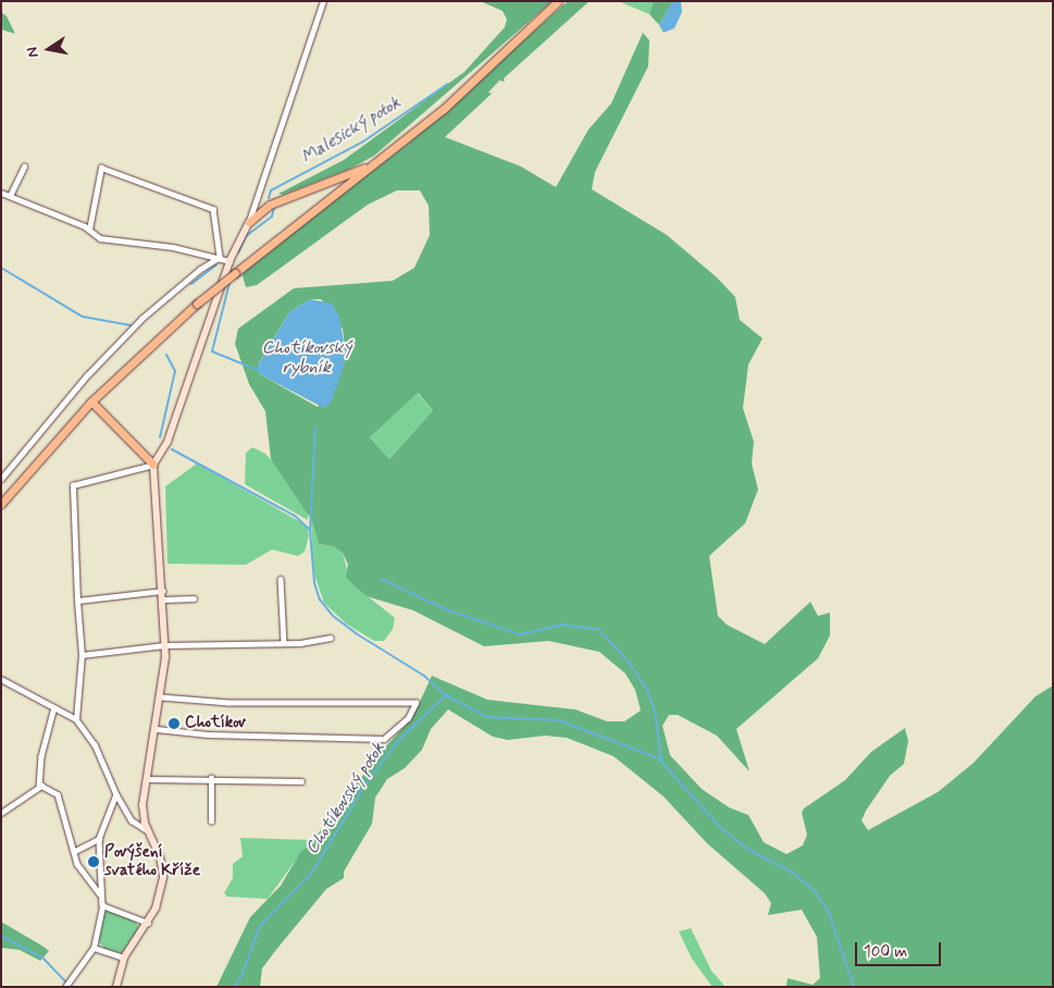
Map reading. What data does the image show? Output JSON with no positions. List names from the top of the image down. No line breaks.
{"water":["Malesický potok","Chotíkovský rybník","Chotíkovský potok"],"places":["Chotíkov","Povýšení svatého Kříže"],"scale_bar":"100 m","north":"left"}
